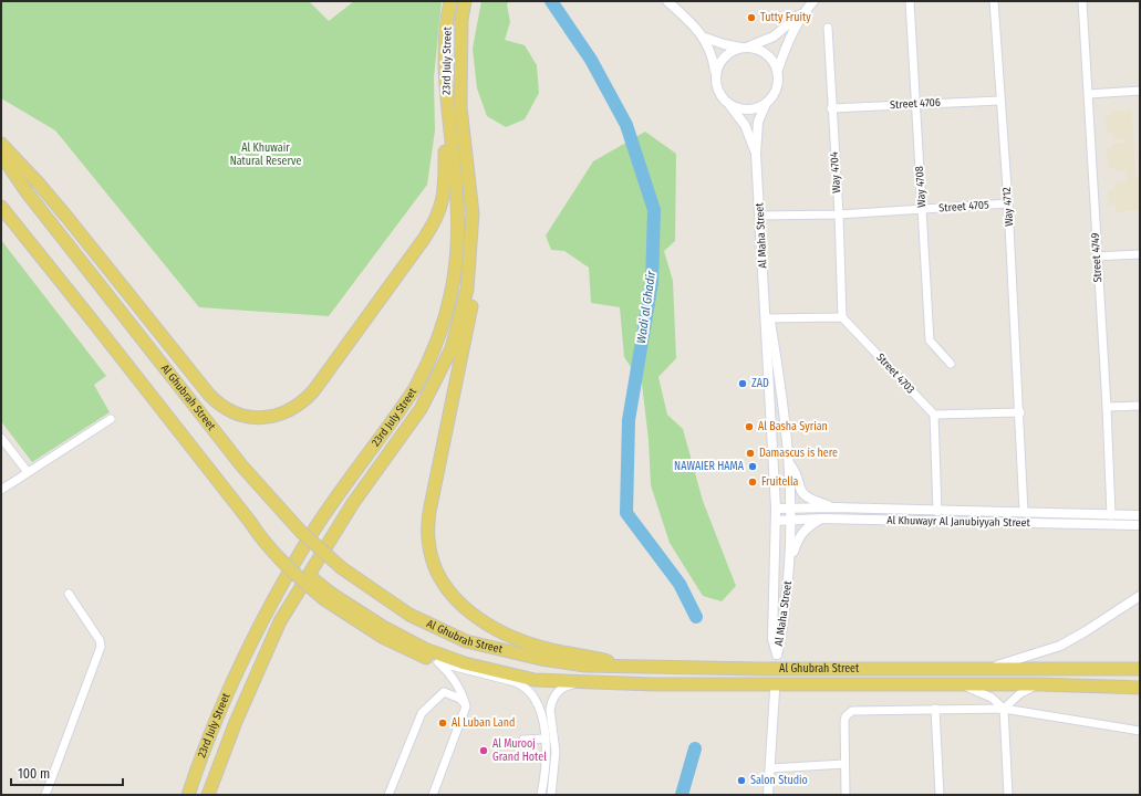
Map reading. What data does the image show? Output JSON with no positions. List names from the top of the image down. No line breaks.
{"streets":{"main road":["23rd July Street","Al Ghubrah Street"],"street":["Street 4706","Way 4704","Way 4708","Street 4705","Way 4712","Al Maha Street","Street 4749","Street 4703","Al Khuwayr Al Janubiyyah Street"]},"crossings":[["Street 4706","Way 4704"],["Street 4706","Way 4708"],["Street 4706","Way 4712"],["Way 4704","Street 4705"],["Way 4704","Street 4703"],["Way 4708","Street 4705"],["Street 4705","Way 4712"],["Street 4705","Al Maha Street"],["Way 4712","Al Khuwayr Al Janubiyyah Street"],["Al Maha Street","Al Khuwayr Al Janubiyyah Street"],["Street 4749","Al Khuwayr Al Janubiyyah Street"]],"water":["Wadi al Ghadir"],"parks":["Al Khuwair Natural Reserve"],"places":["Tutty Fruity","ZAD","Al Basha Syrian","Damascus is here","NAWAIER HAMA","Fruitella","Al Luban Land","Al Murooj Grand Hotel","Salon Studio"],"scale_bar":"100 m"}
